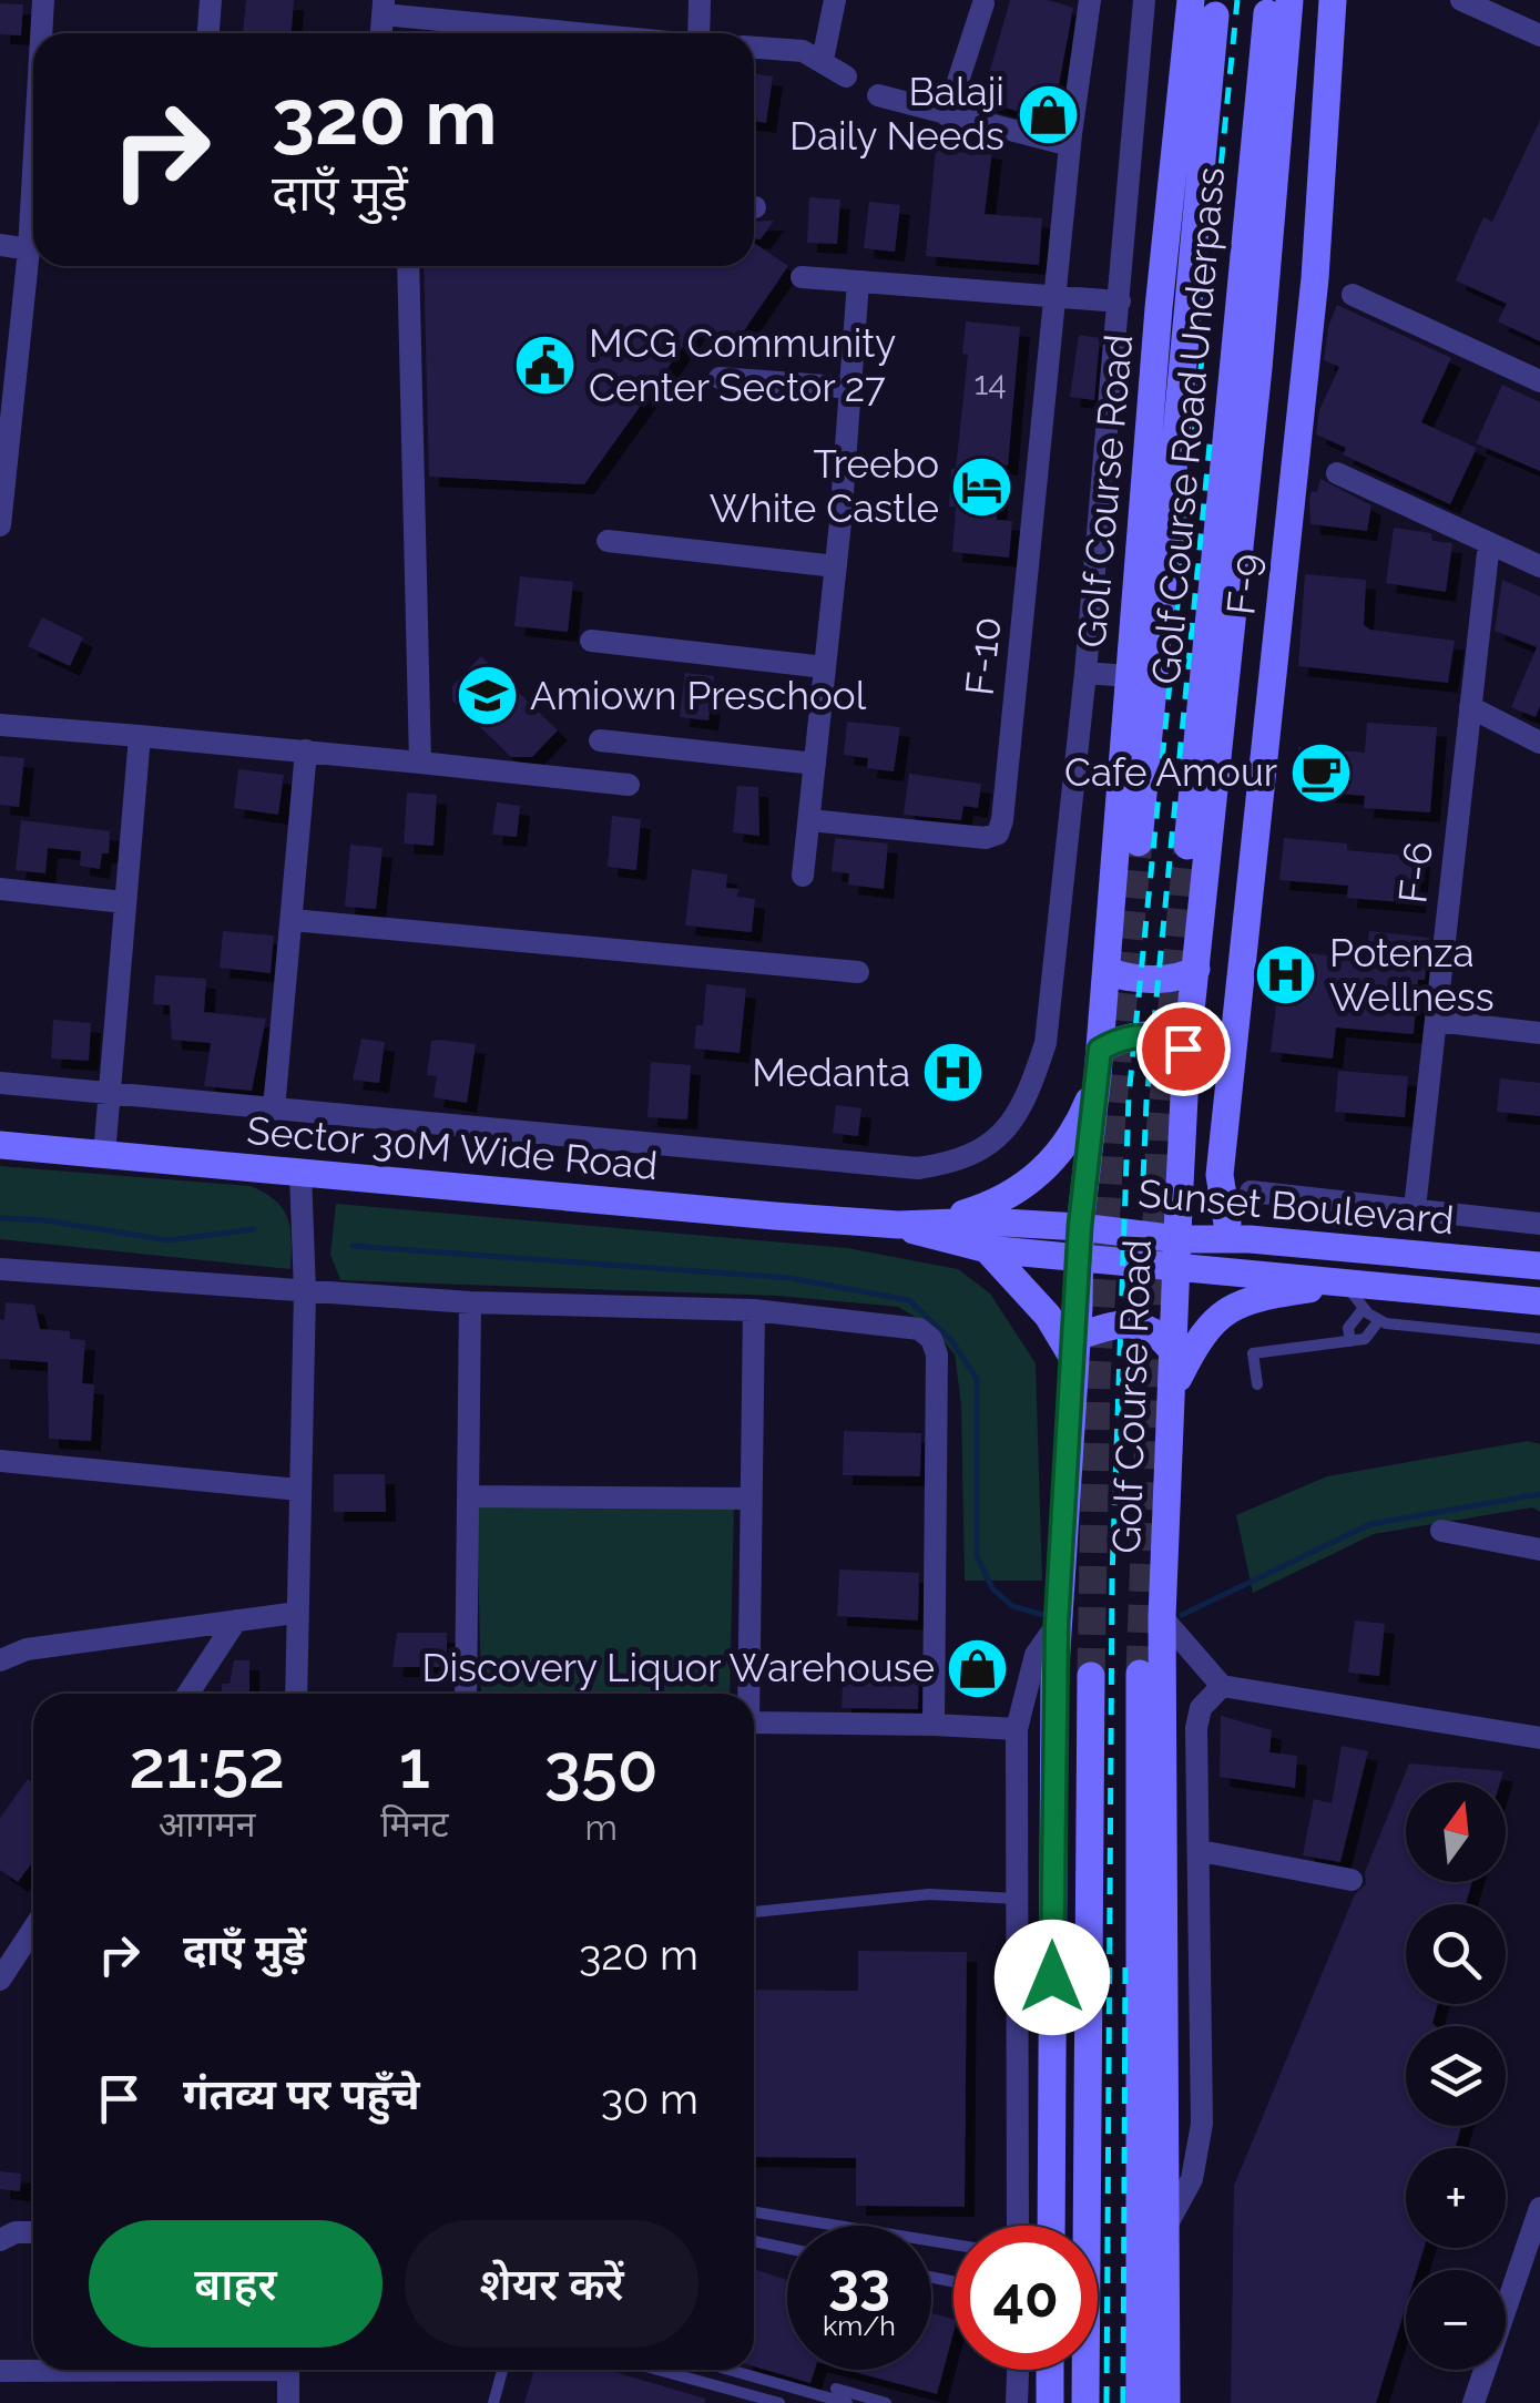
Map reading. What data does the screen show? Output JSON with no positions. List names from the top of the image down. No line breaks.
{"streets":{"street":["Golf Course Road Underpass","Golf Course Road","F-9","F-10","F-6","Sector 30M Wide Road","Sunset Boulevard"]},"crossings":[["Golf Course Road Underpass","Golf Course Road"],["Golf Course Road","Sunset Boulevard"],["F-9","Sunset Boulevard"],["Sector 30M Wide Road","Sunset Boulevard"]],"places":{"shop":["Balaji Daily Needs","Discovery Liquor Warehouse"],"public building":["MCG Community Center Sector 27"],"hotel":["Treebo White Castle"],"school or university":["Amiown Preschool"],"cafe":["Cafe Amour"],"hospital":["Potenza Wellness","Medanta"]},"house_numbers":["14"],"north":"top","page":{"turn":["320 m","दाएँ मुड़ें"],"eta":["21:52","आगमन","1","मिनट","350","m"],"map_buttons":["+","−"],"list":[{"name":"दाएँ मुड़ें","value":"320 m"},{"name":"गंतव्य पर पहुँचे","value":"30 m"}],"buttons":["बाहर","शेयर करें"],"speed":"33 km/h","limit":"40"}}
